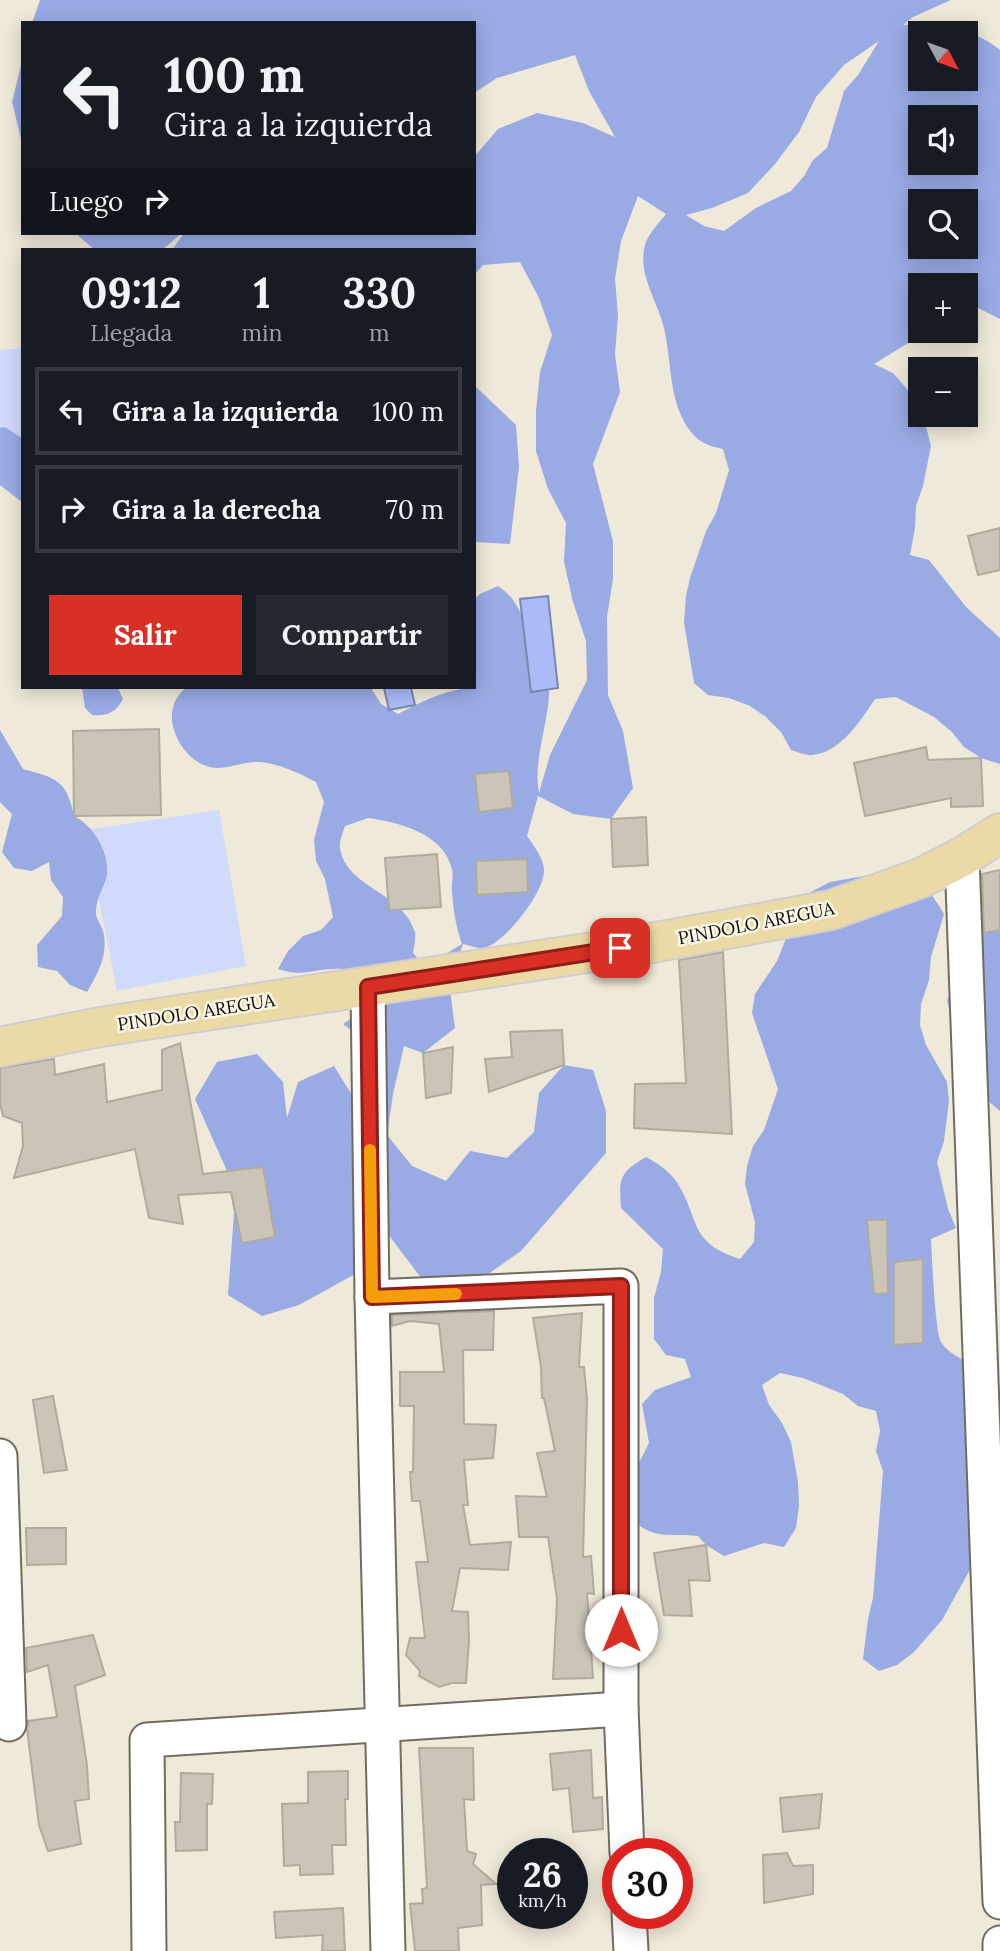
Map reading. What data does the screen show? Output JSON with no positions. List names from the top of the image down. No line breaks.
{"streets":{"main road":["PINDOLO AREGUA"]},"north":"bottom right","page":{"map_buttons":["+","−"],"turn":["100 m","Gira a la izquierda"],"then":"Luego","eta":["09:12","Llegada","1","min","330","m"],"list":[{"name":"Gira a la izquierda","value":"100 m"},{"name":"Gira a la derecha","value":"70 m"}],"buttons":["Salir","Compartir"],"speed":"26 km/h","limit":"30"}}
